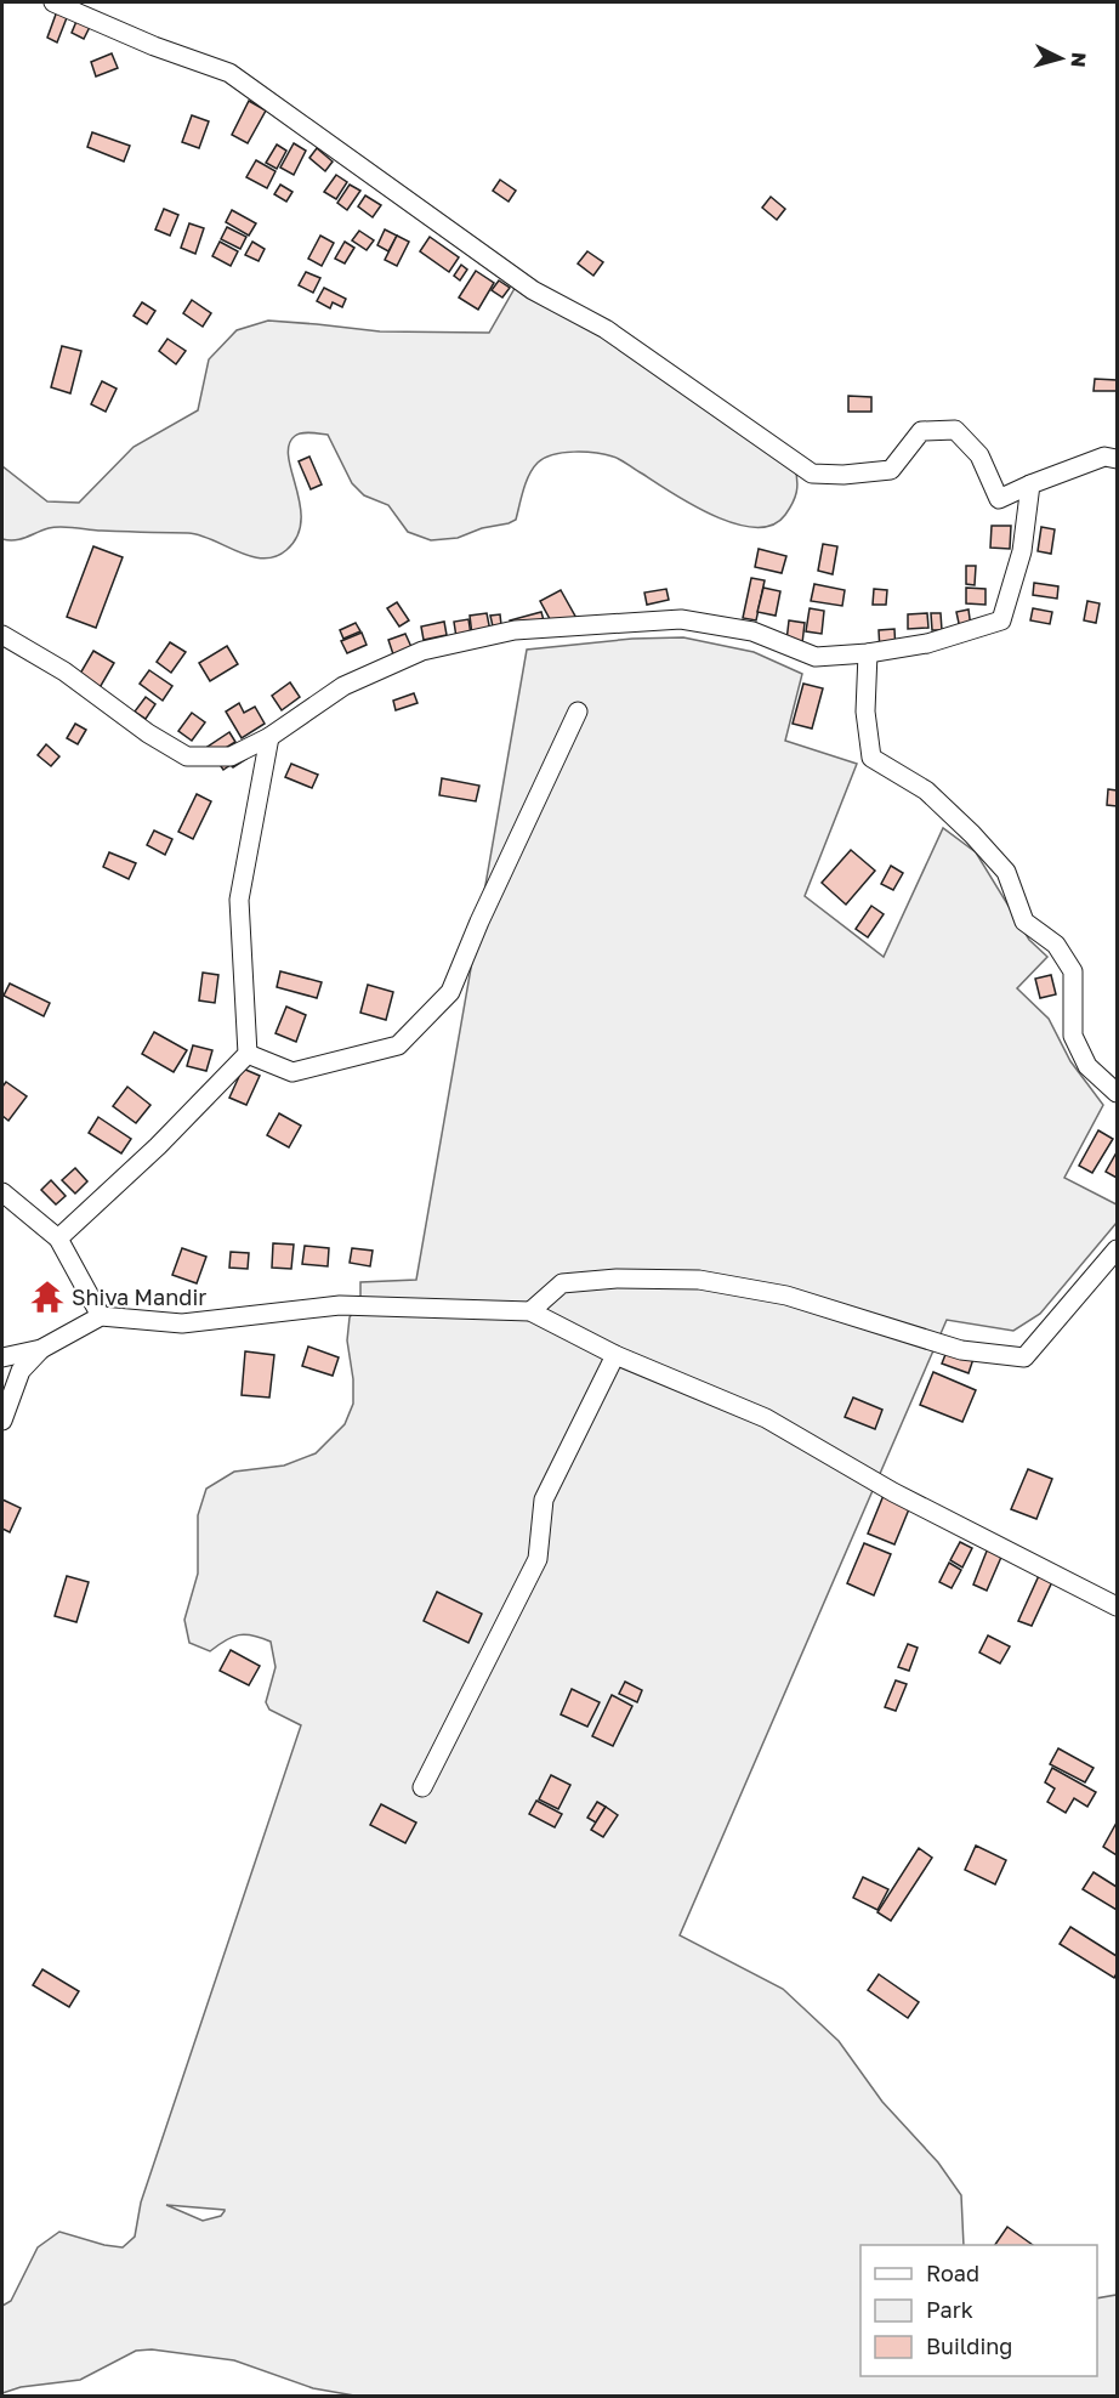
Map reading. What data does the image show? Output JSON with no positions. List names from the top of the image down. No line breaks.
{"places":{"temple":["Shiva Mandir"]},"legend":["Road","Park","Building"],"north":"right"}
